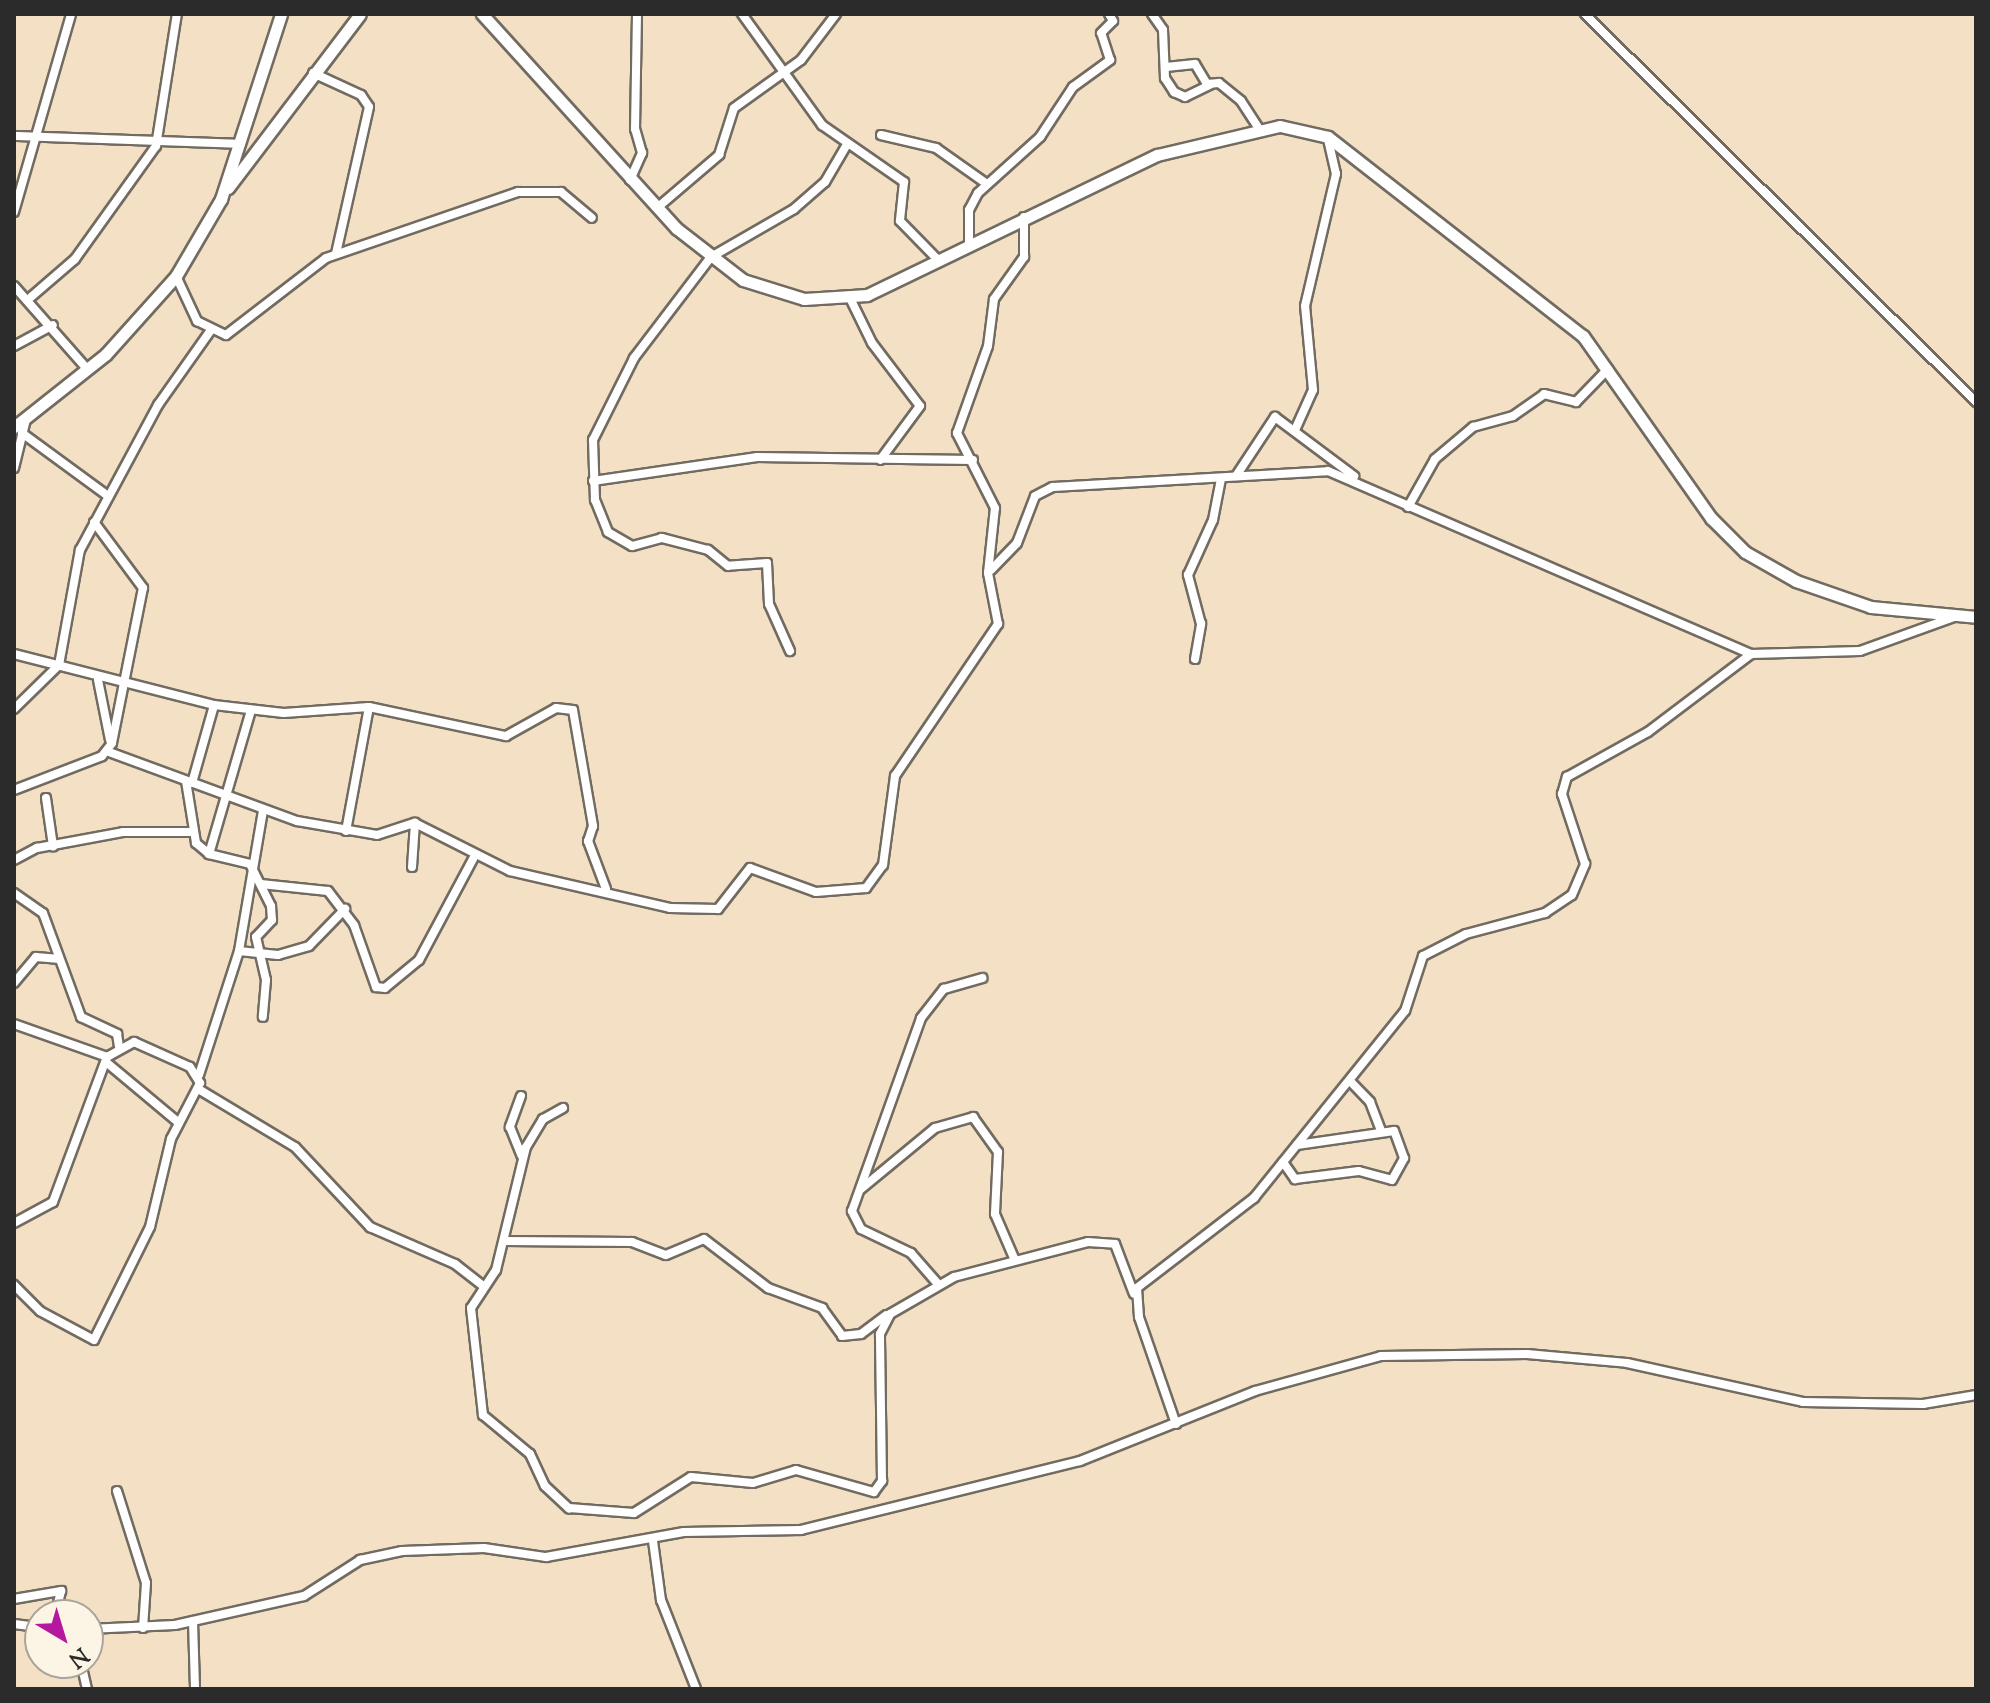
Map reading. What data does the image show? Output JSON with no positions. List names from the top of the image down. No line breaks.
{"north":"bottom right"}
